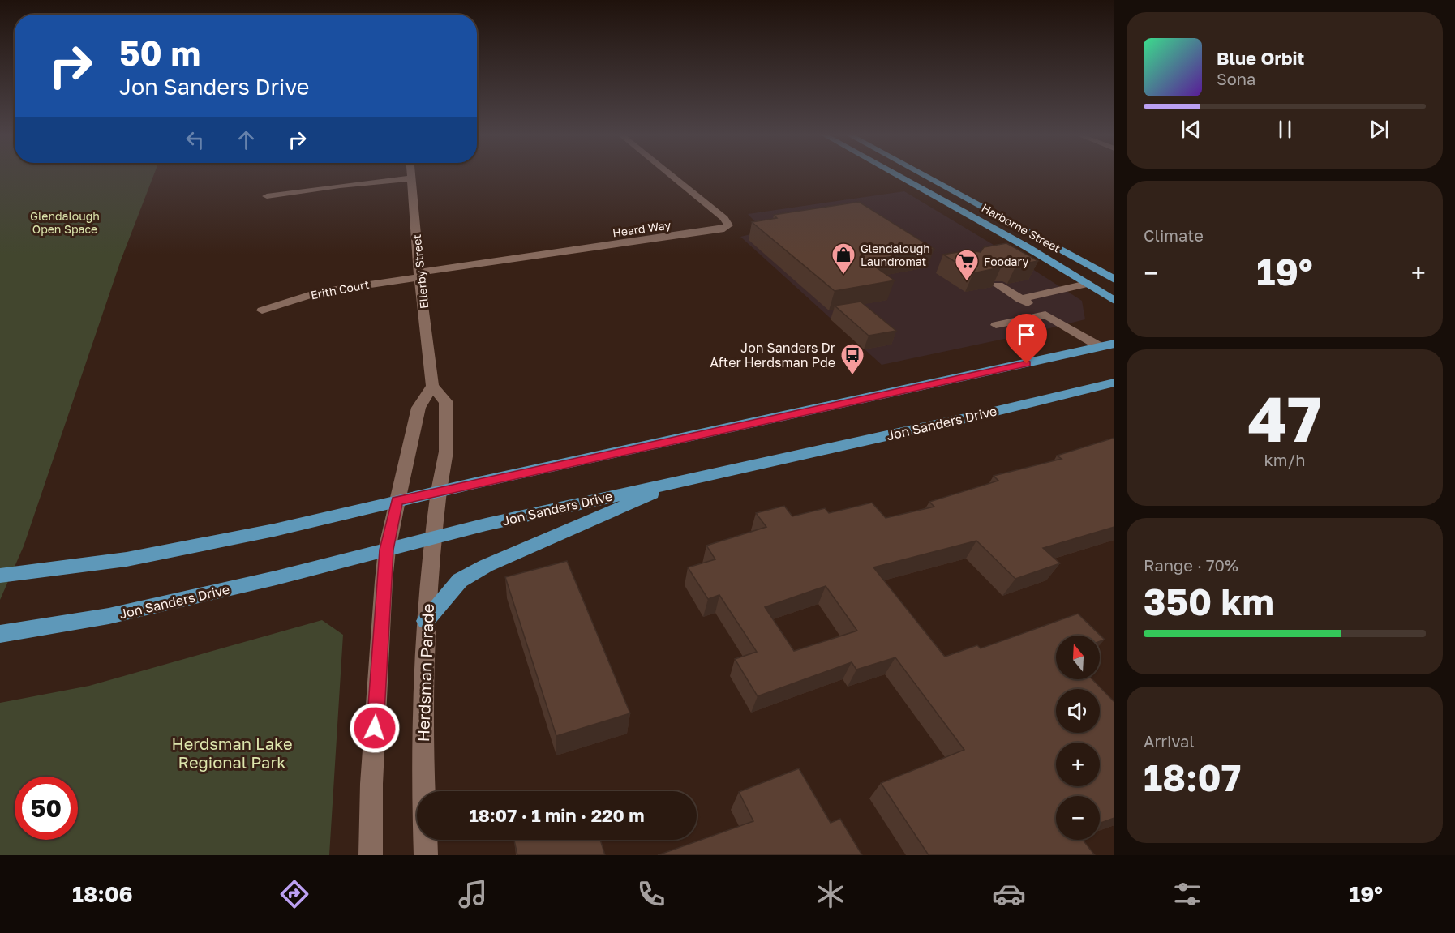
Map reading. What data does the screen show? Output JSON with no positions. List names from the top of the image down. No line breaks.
{"streets":{"main road":["Harborne Street","Jon Sanders Drive"],"street":["Heard Way","Ellerby Street","Erith Court","Herdsman Parade"]},"crossings":[["Heard Way","Ellerby Street"],["Heard Way","Erith Court"],["Ellerby Street","Erith Court"],["Ellerby Street","Herdsman Parade"],["Jon Sanders Drive","Herdsman Parade"]],"parks":["Glendalough Open Space","Herdsman Lake Regional Park"],"places":{"shop":["Glendalough Laundromat"],"supermarket":["Foodary"],"bus stop":["Jon Sanders Dr After Herdsman Pde"]},"north":"top","page":{"turn":["50 m","Jon Sanders Drive"],"song":["Blue Orbit","Sona"],"tile":["Climate",["47","km/h"],["Range · 70%","350 km"],["Arrival","18:07"]],"heat":["−","19°","+"],"map_buttons":["+","−"],"limit":"50","trip":"18:07 · 1 min · 220 m","tabs":["18:06","19°"]}}
